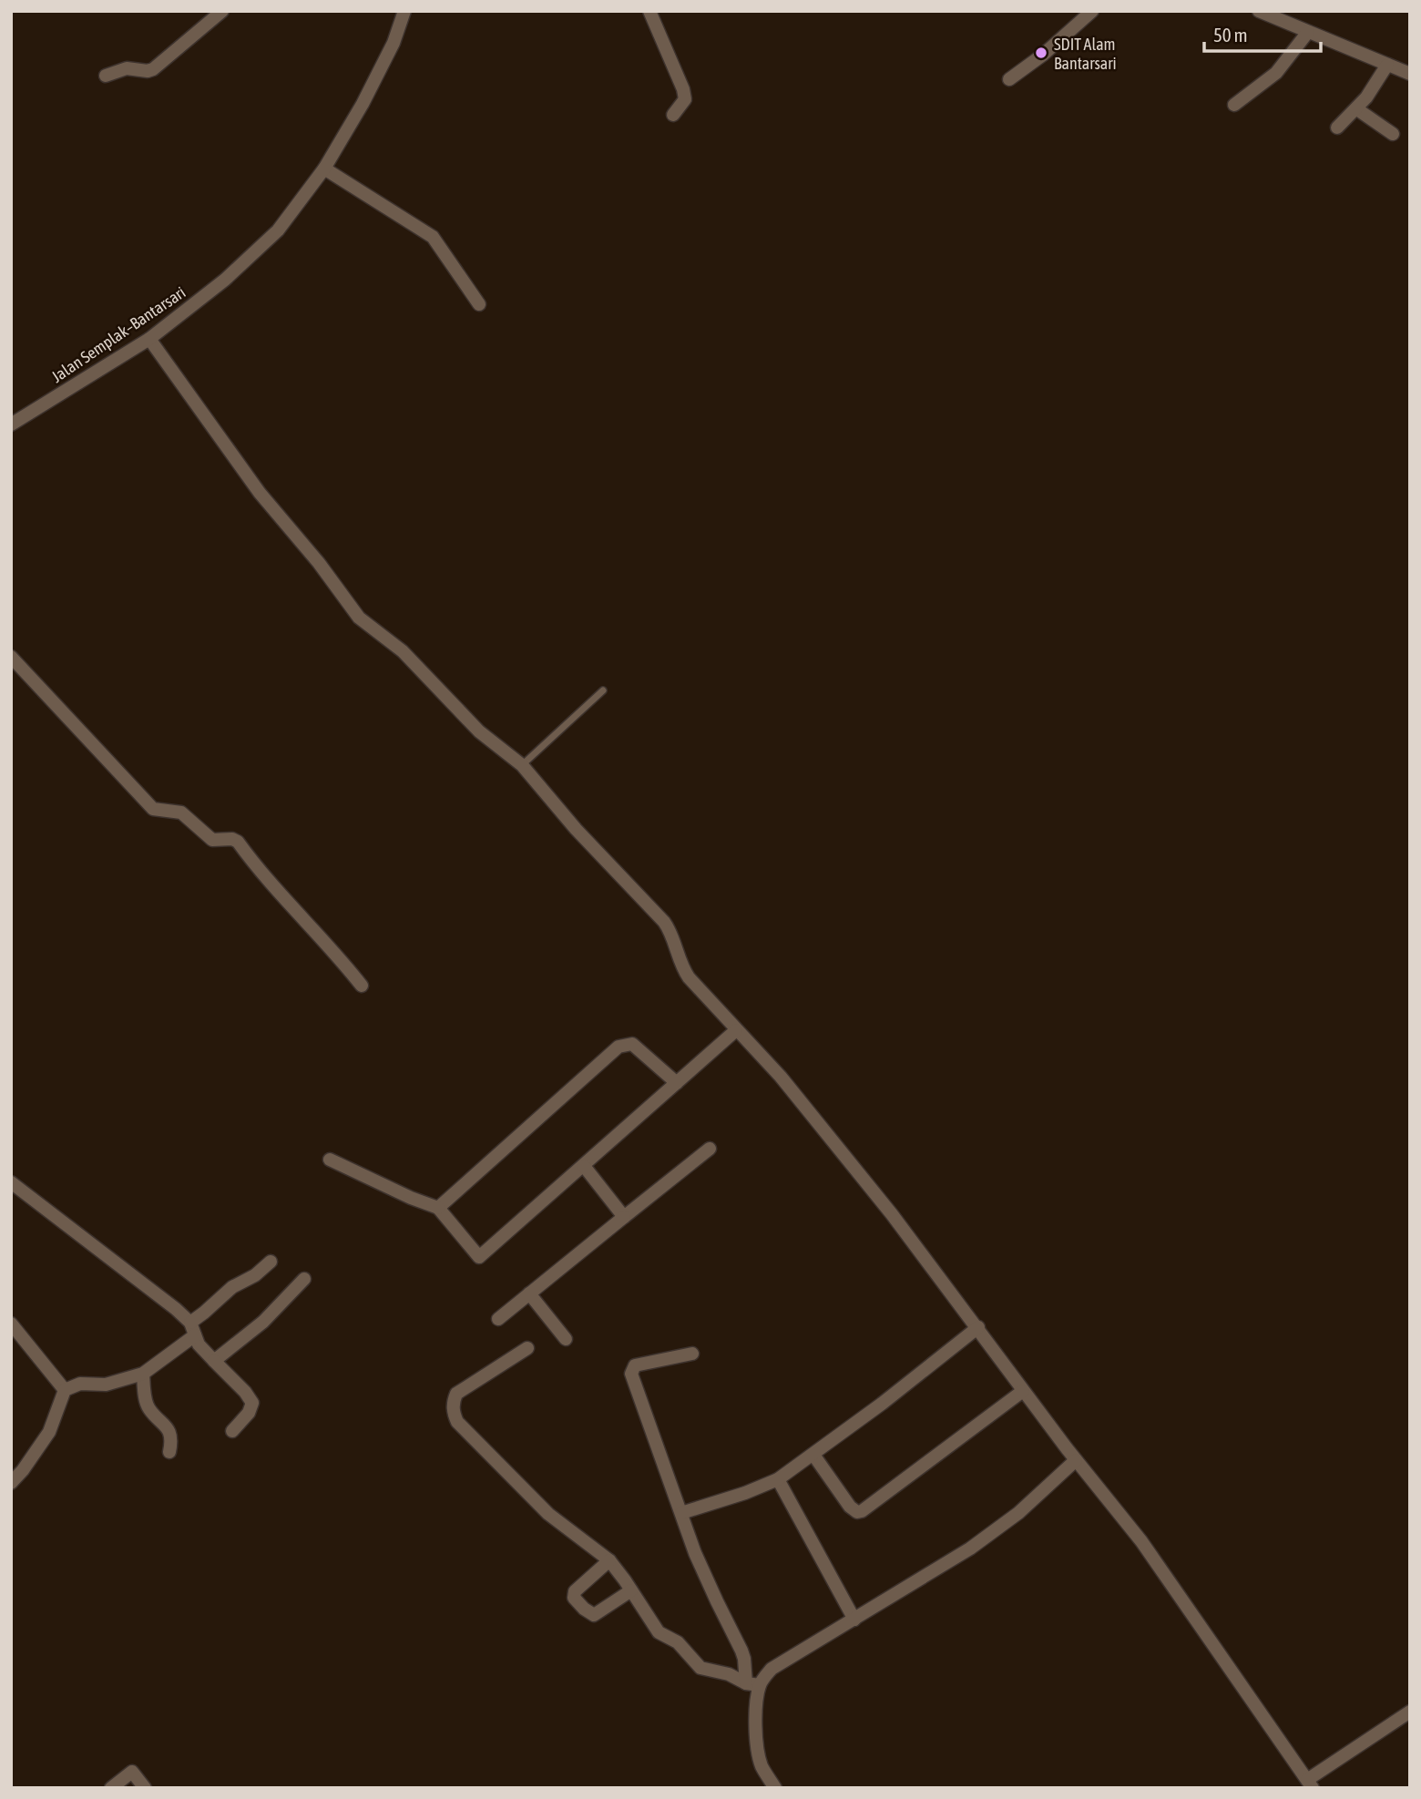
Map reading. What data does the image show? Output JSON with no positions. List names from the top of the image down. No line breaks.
{"streets":{"street":["Jalan Semplak–Bantarsari"]},"places":["SDIT Alam Bantarsari"],"scale_bar":"50 m"}
